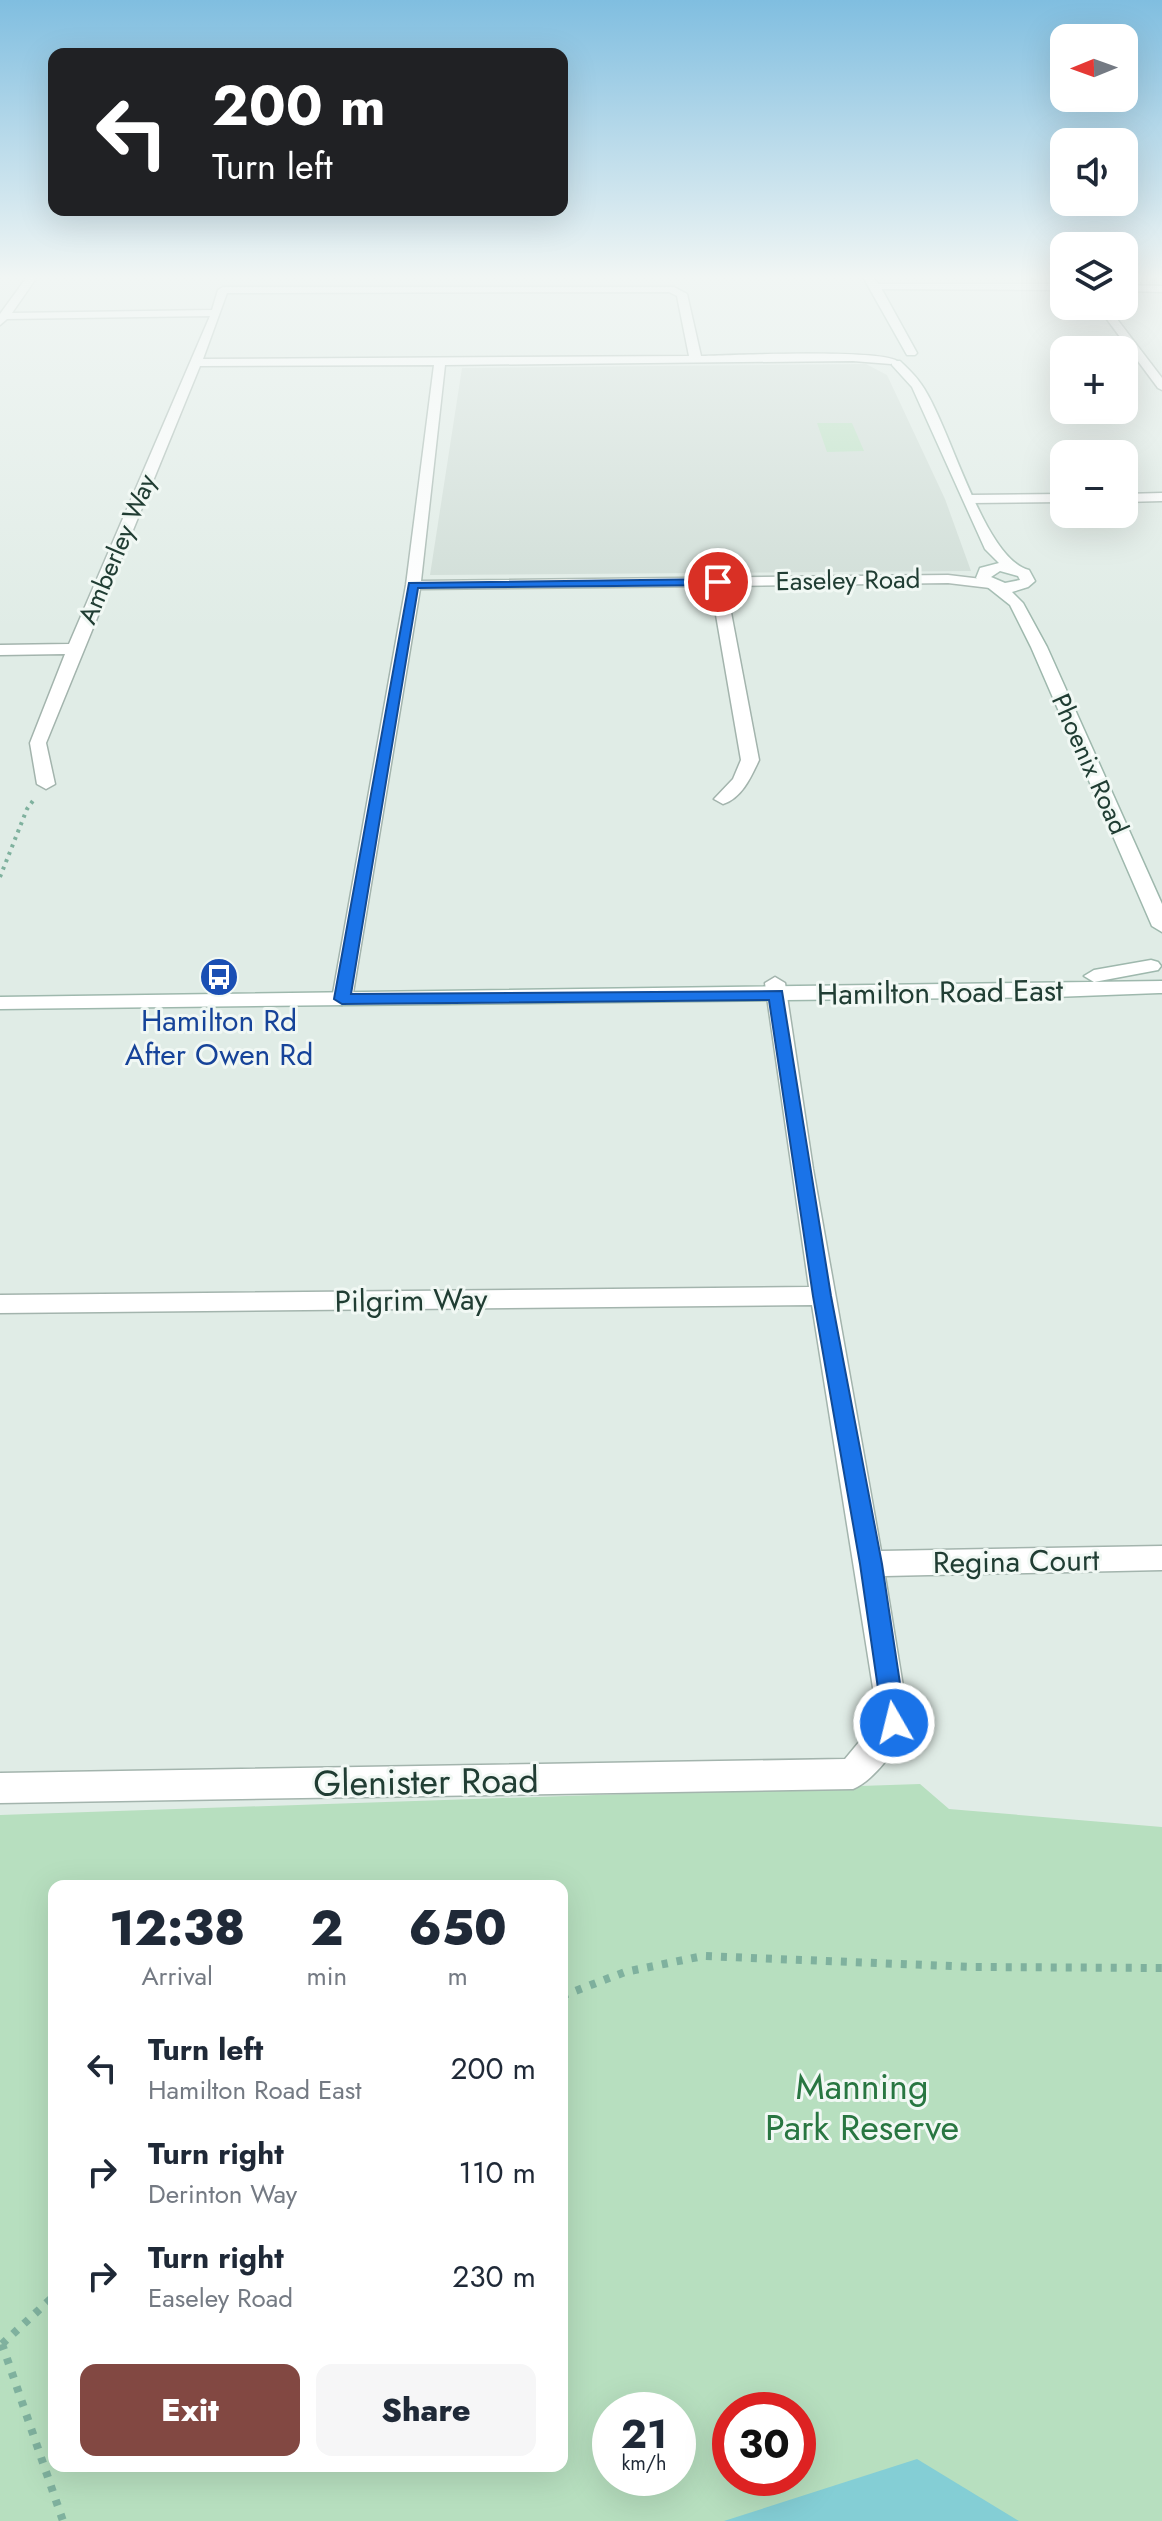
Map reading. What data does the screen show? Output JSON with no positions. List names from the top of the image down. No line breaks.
{"streets":{"street":["Amberley Way","Easeley Road","Phoenix Road","Hamilton Road East","Pilgrim Way","Regina Court","Glenister Road"]},"crossings":[["Easeley Road","Phoenix Road"],["Phoenix Road","Hamilton Road East"],["Regina Court","Glenister Road"]],"parks":["Manning Park Reserve"],"places":{"bus stop":["Hamilton Rd After Owen Rd"]},"north":"left","page":{"map_buttons":["+","−"],"turn":["200 m","Turn left"],"eta":["12:38","Arrival","2","min","650","m"],"list":[{"name":"Turn left","note":"Hamilton Road East","value":"200 m"},{"name":"Turn right","note":"Derinton Way","value":"110 m"},{"name":"Turn right","note":"Easeley Road","value":"230 m"}],"buttons":["Exit","Share"],"speed":"21 km/h","limit":"30"}}
